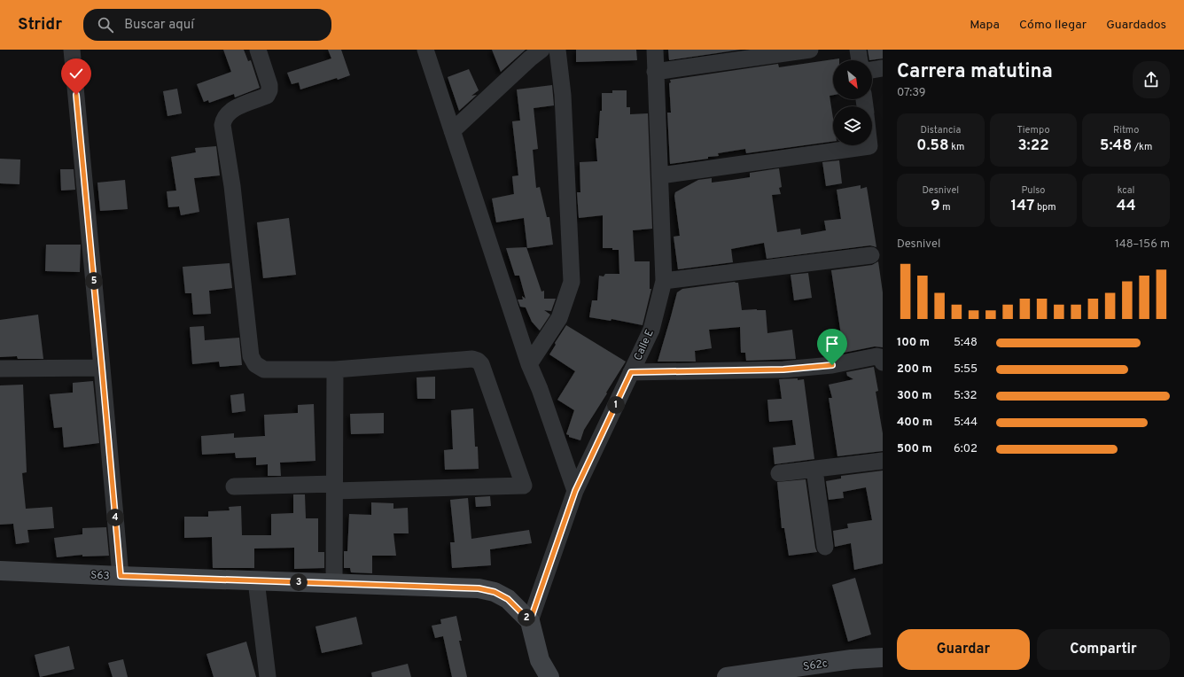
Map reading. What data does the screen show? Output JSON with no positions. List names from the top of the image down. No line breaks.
{"streets":{"main road":["S63","S62c"],"street":["Calle E"]},"crossings":[["Calle E","S63"]],"north":"bottom right","page":{"header":"Stridr","search":"Buscar aquí","nav":["Mapa","Cómo llegar","Guardados"],"heading":["Carrera matutina","07:39"],"stats":[["Distancia","0.58 km"],["Tiempo","3:22"],["Ritmo","5:48 /km"],["Desnivel","9 m"],["Pulso","147 bpm"],["kcal","44"]],"chart":["Desnivel","148–156 m"],"pins":["5","1","4","3","2"],"list":[{"name":"100 m","note":"5:48"},{"name":"200 m","note":"5:55"},{"name":"300 m","note":"5:32"},{"name":"400 m","note":"5:44"},{"name":"500 m","note":"6:02"}],"buttons":["Guardar","Compartir"]}}
